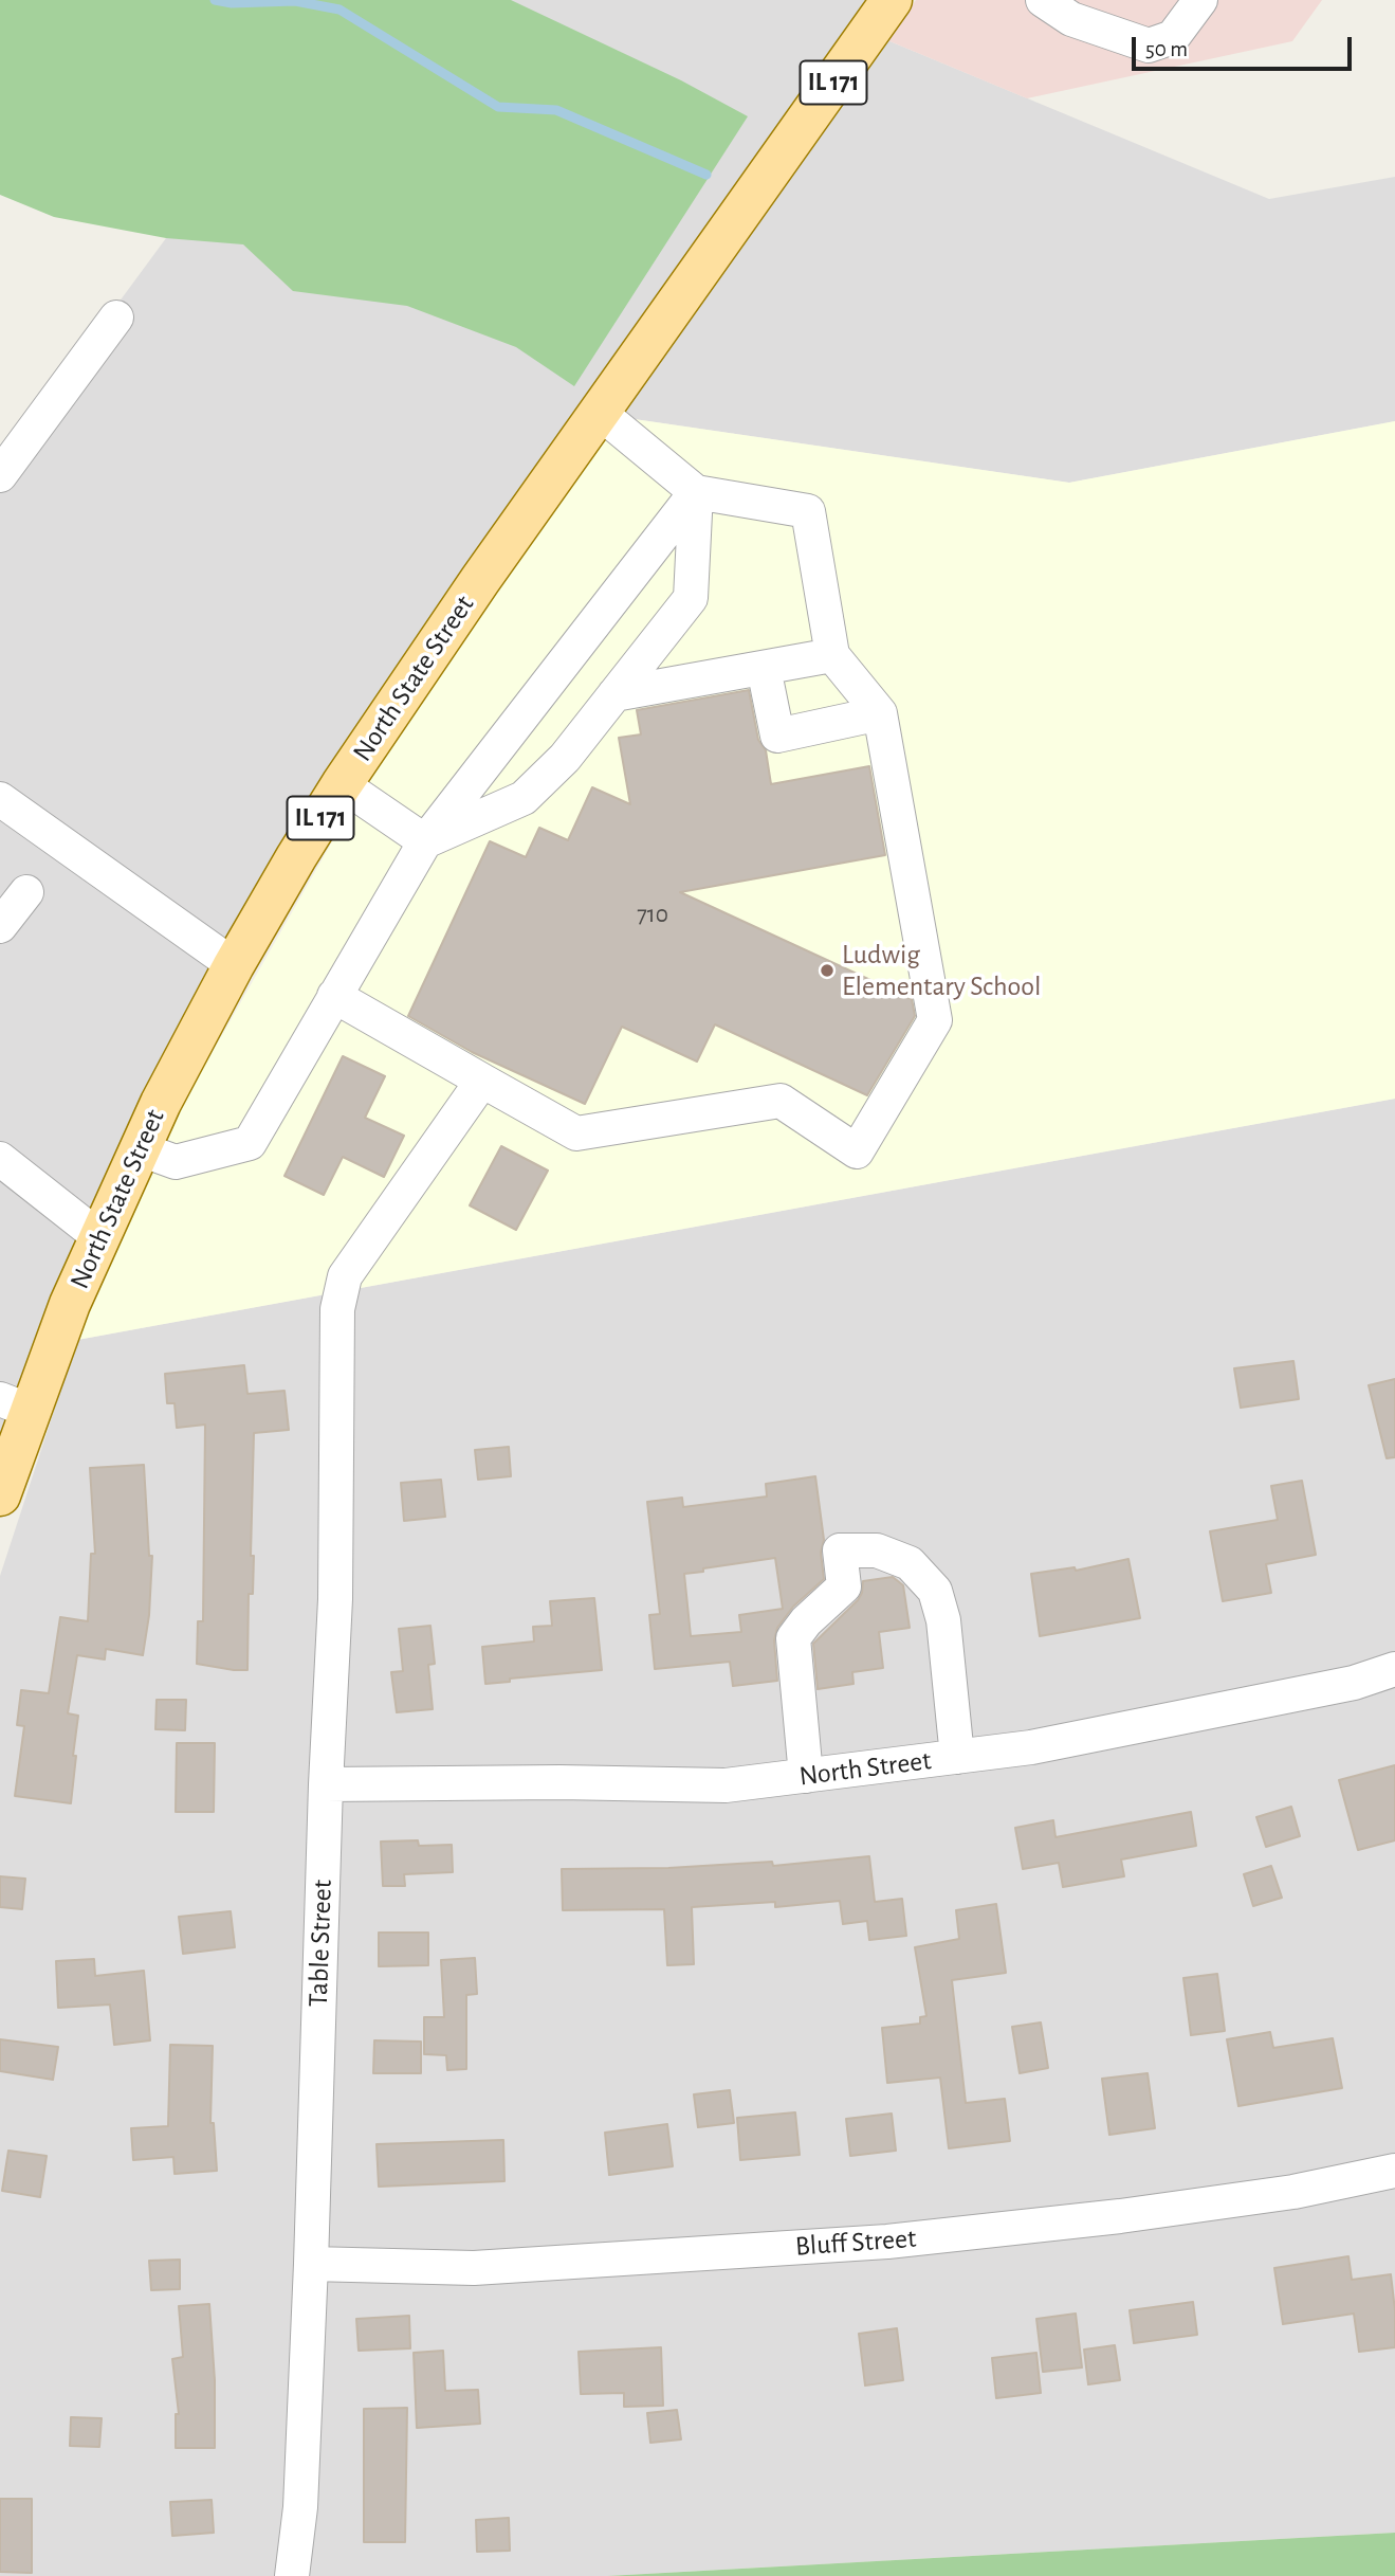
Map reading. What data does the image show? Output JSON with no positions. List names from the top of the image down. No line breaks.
{"streets":{"main road":["IL 171","North State Street"],"street":["North Street","Table Street","Bluff Street"]},"crossings":[["North Street","Table Street"],["Table Street","Bluff Street"]],"places":["Ludwig Elementary School"],"house_numbers":["710"],"scale_bar":"50 m"}
